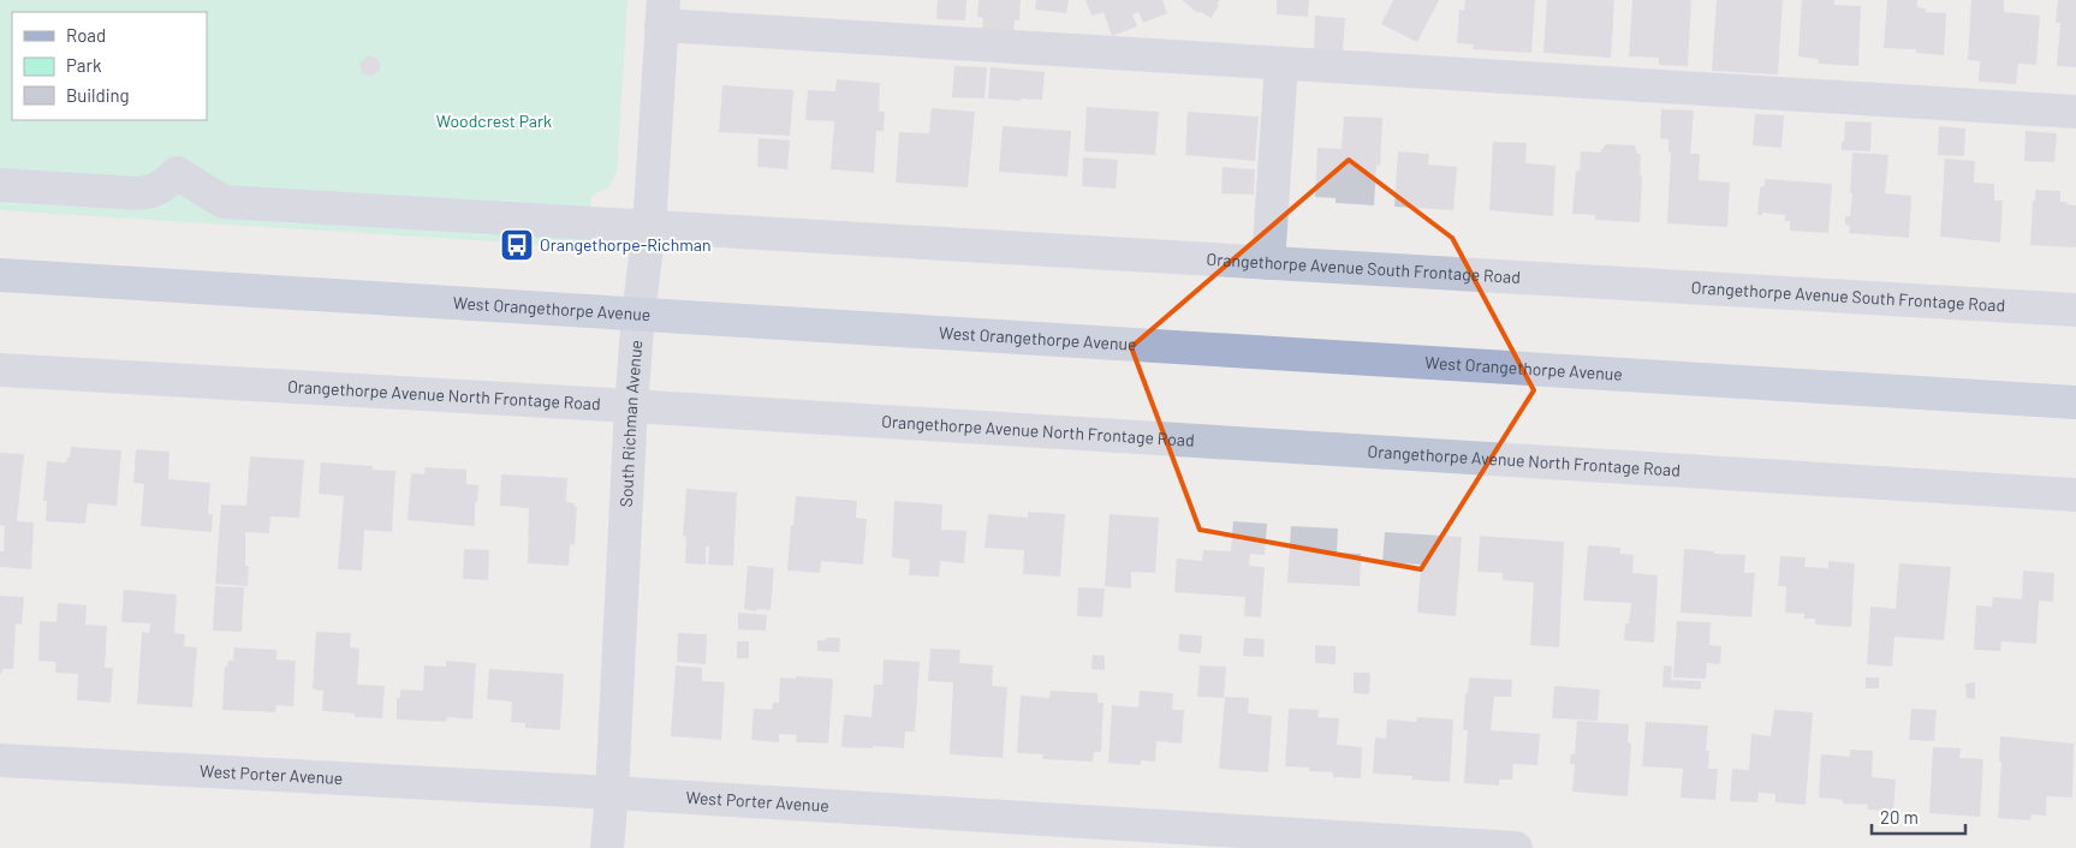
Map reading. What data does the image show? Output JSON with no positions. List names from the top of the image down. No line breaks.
{"streets":{"main road":["West Orangethorpe Avenue"],"street":["Orangethorpe Avenue South Frontage Road","Orangethorpe Avenue North Frontage Road","South Richman Avenue","West Porter Avenue"]},"crossings":[["Orangethorpe Avenue South Frontage Road","South Richman Avenue"],["West Orangethorpe Avenue","South Richman Avenue"],["Orangethorpe Avenue North Frontage Road","South Richman Avenue"],["South Richman Avenue","West Porter Avenue"]],"parks":["Woodcrest Park"],"places":{"bus stop":["Orangethorpe-Richman"]},"legend":["Road","Park","Building"],"scale_bar":"20 m"}
